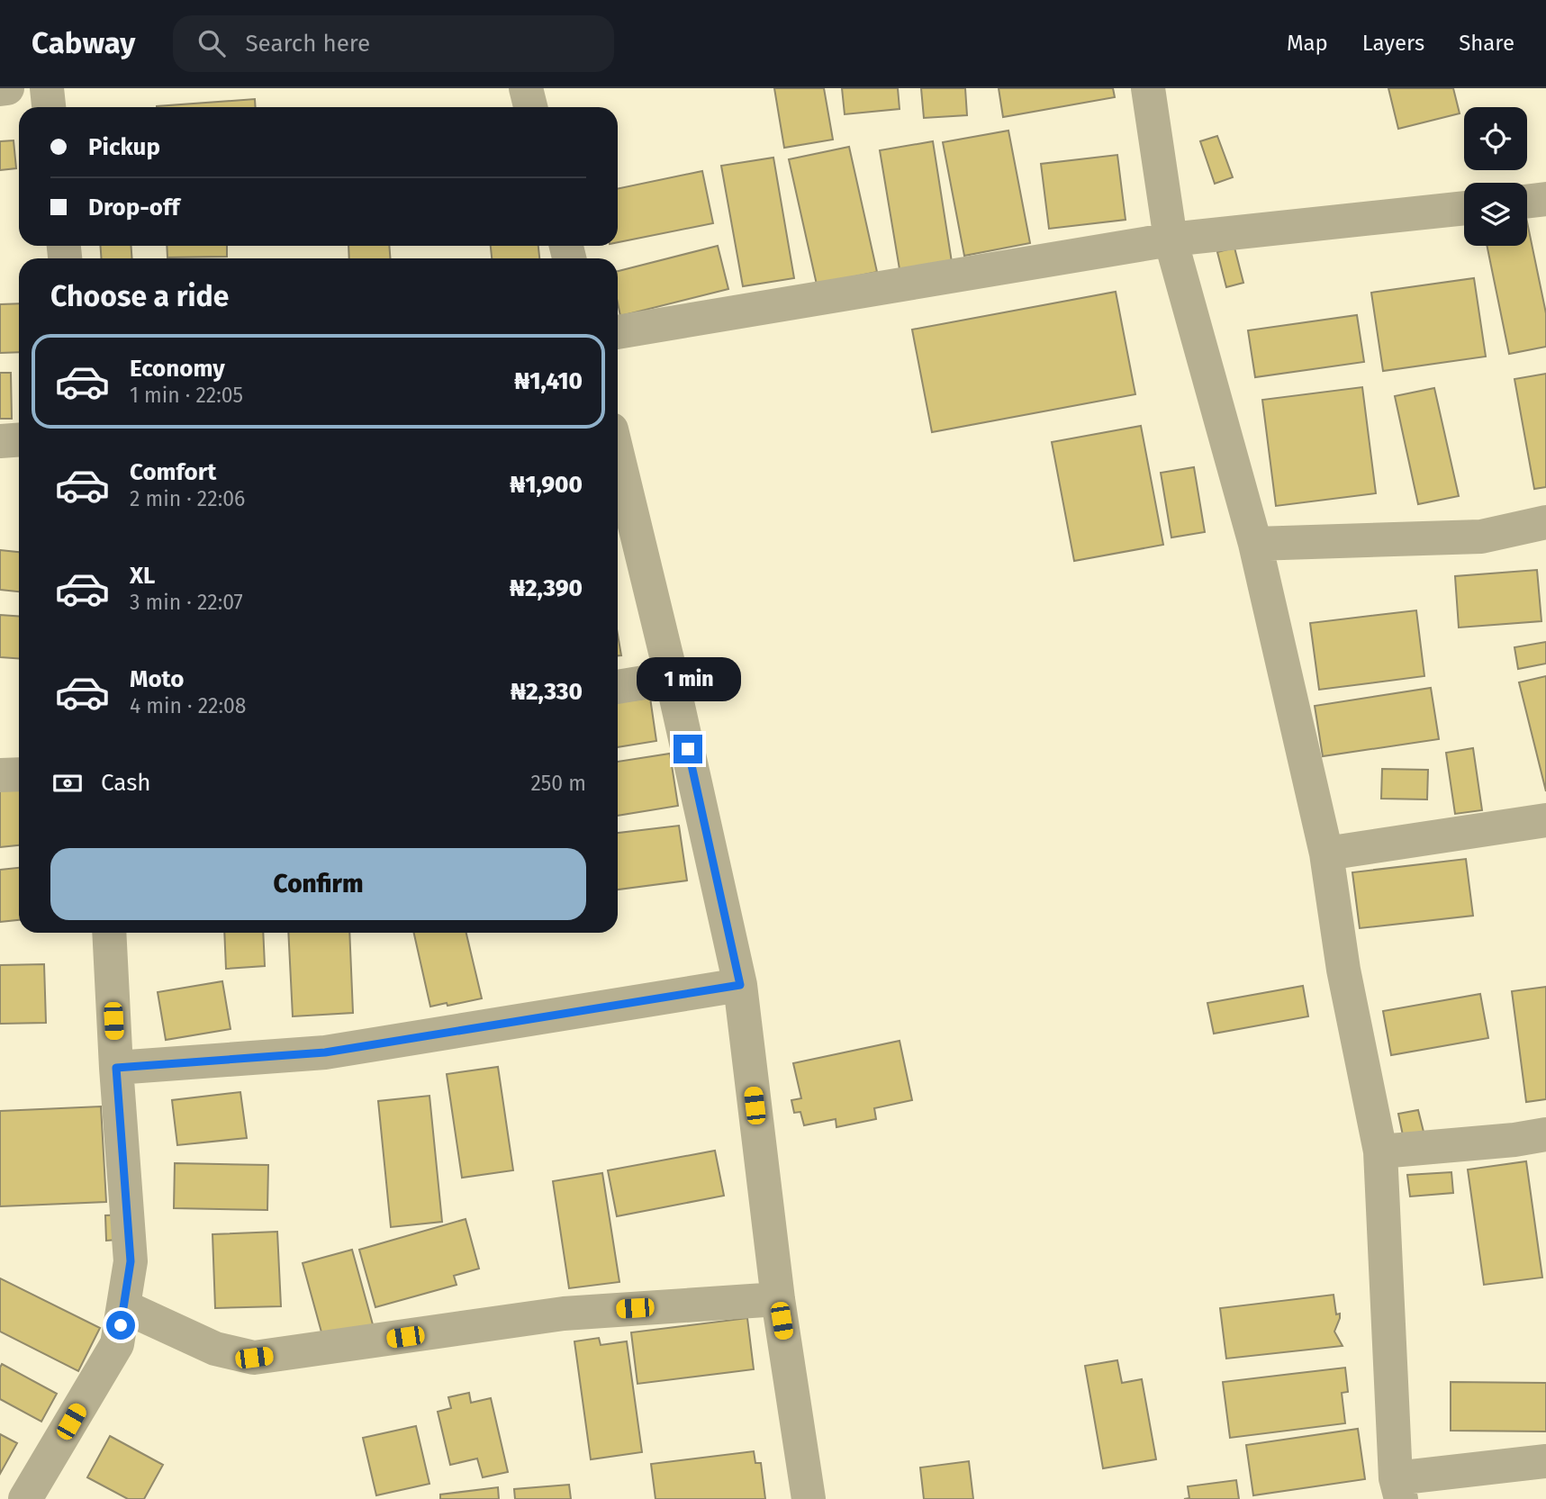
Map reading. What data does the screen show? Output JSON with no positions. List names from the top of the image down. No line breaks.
{"page":{"header":"Cabway","search":"Search here","nav":["Map","Layers","Share"],"banner":["Pickup","Drop-off"],"heading":"Choose a ride","list":[{"name":"Economy","note":"1 min · 22:05","value":"₦1,410"},{"name":"Comfort","note":"2 min · 22:06","value":"₦1,900"},{"name":"XL","note":"3 min · 22:07","value":"₦2,390"},{"name":"Moto","note":"4 min · 22:08","value":"₦2,330"}],"bubble":"1 min","pay":["Cash","250 m"],"buttons":"Confirm"}}
